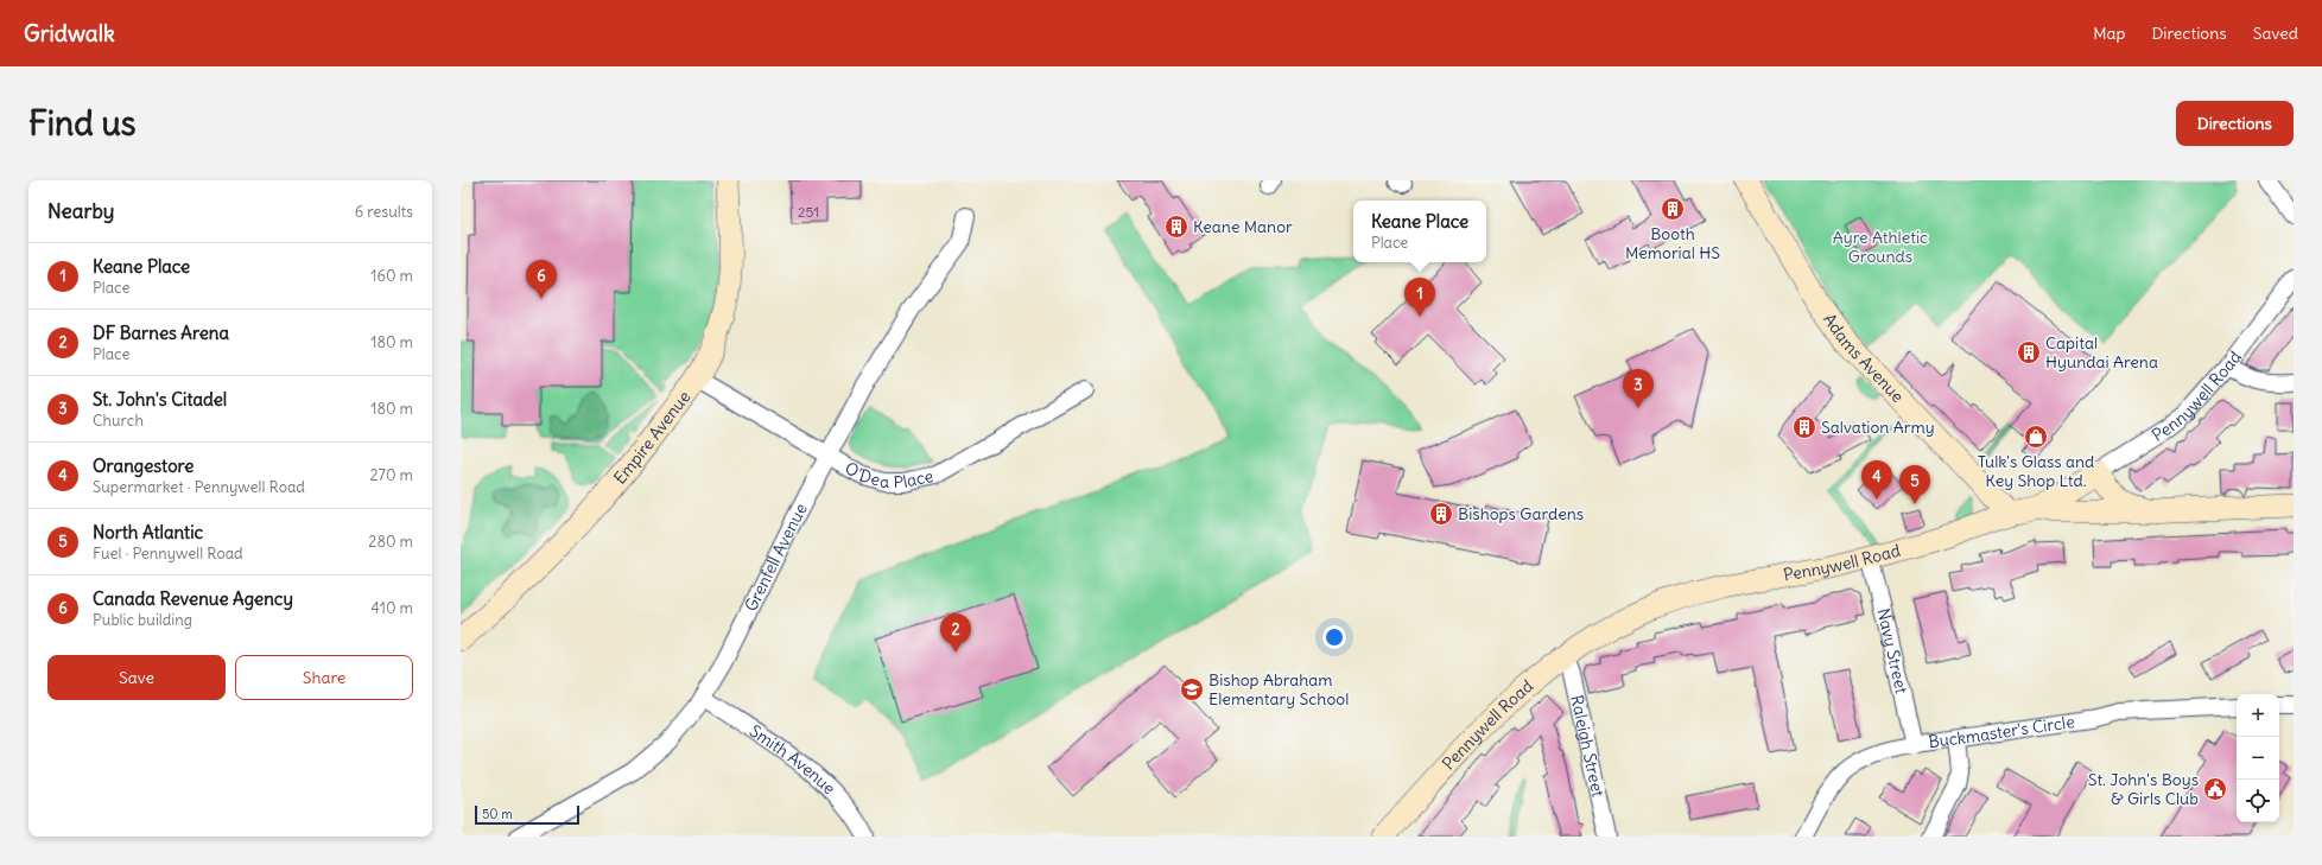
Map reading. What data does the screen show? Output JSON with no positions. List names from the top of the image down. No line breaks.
{"streets":{"street":["Adams Avenue","Pennywell Road","Empire Avenue","O'Dea Place","Grenfell Avenue","Navy Street","Buckmaster's Circle","Raleigh Street","Smith Avenue"]},"crossings":[["Adams Avenue","Pennywell Road"],["Pennywell Road","Navy Street"],["Pennywell Road","Raleigh Street"],["Empire Avenue","O'Dea Place"],["O'Dea Place","Grenfell Avenue"],["Grenfell Avenue","Smith Avenue"],["Navy Street","Buckmaster's Circle"]],"parks":["Ayre Athletic Grounds"],"places":{"building":["Booth Memorial HS","Keane Manor","Capital Hyundai Arena","Salvation Army","Bishops Gardens"],"shop":["Tulk's Glass and Key Shop Ltd."],"school or university":["Bishop Abraham Elementary School"],"public building":["St. John's Boys & Girls Club"]},"house_numbers":["251"],"scale_bar":"50 m","page":{"header":"Gridwalk","nav":["Map","Directions","Saved"],"buttons":["Directions",["Save","Share"]],"title":"Find us","heading":["Nearby","6 results"],"popup":["Keane Place","Place"],"list":[{"mark":"1","name":"Keane Place","note":"Place","value":"160 m"},{"mark":"2","name":"DF Barnes Arena","note":"Place","value":"180 m"},{"mark":"3","name":"St. John's Citadel","note":"Church","value":"180 m"},{"mark":"4","name":"Orangestore","note":"Supermarket · Pennywell Road","value":"270 m"},{"mark":"5","name":"North Atlantic","note":"Fuel · Pennywell Road","value":"280 m"},{"mark":"6","name":"Canada Revenue Agency","note":"Public building","value":"410 m"}],"pins":["6","1","3","4","5","2"],"map_buttons":["+","−"],"scale":"50 m"}}
